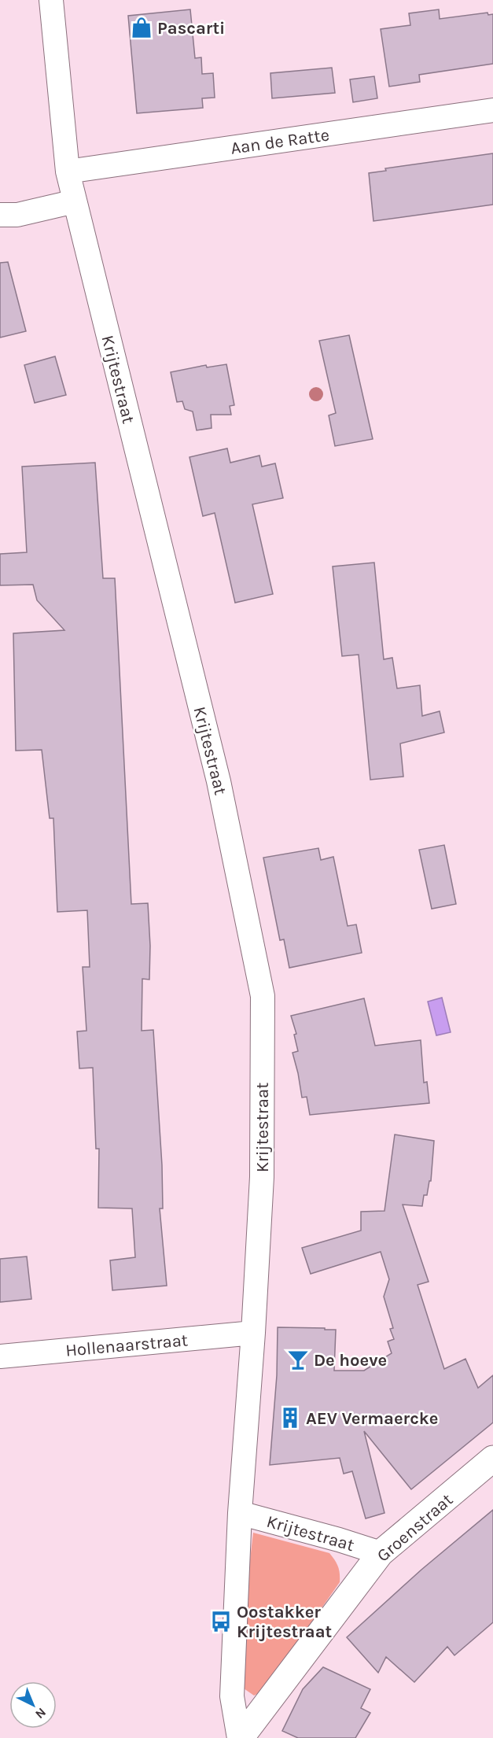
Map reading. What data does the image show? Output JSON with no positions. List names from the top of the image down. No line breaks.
{"streets":{"street":["Aan de Ratte","Krijtestraat","Hollenaarstraat","Groenstraat"]},"crossings":[["Aan de Ratte","Krijtestraat"],["Krijtestraat","Hollenaarstraat"],["Krijtestraat","Groenstraat"]],"places":{"shop":["Pascarti"],"bar":["De hoeve"],"building":["AEV Vermaercke"],"bus stop":["Oostakker Krijtestraat"]},"north":"bottom right"}
